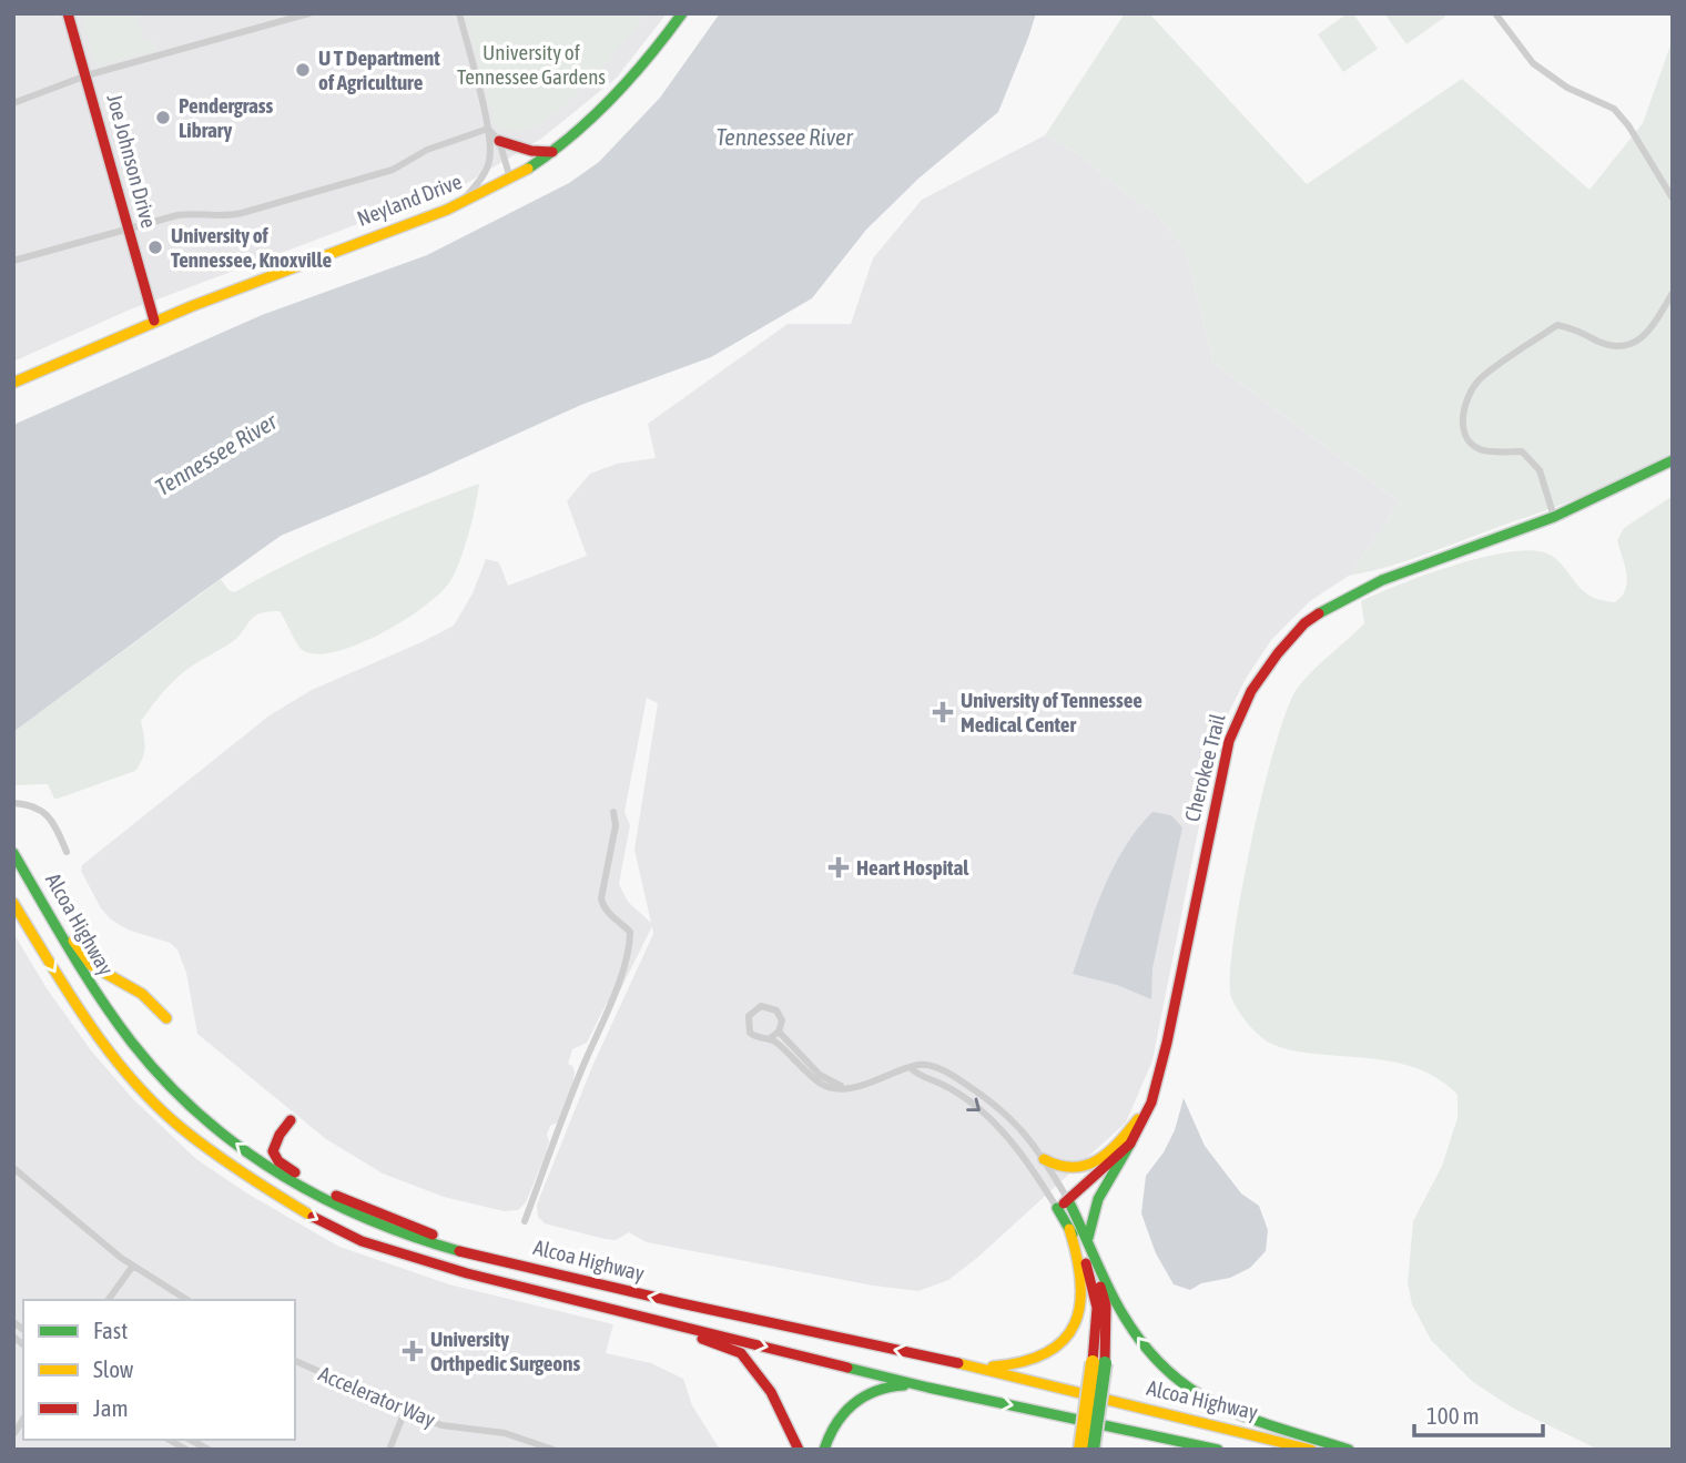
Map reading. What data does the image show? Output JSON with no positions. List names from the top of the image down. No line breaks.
{"streets":{"main road":["Joe Johnson Drive","Neyland Drive","Cherokee Trail","Alcoa Highway"],"street":["Accelerator Way"]},"crossings":[["Joe Johnson Drive","Neyland Drive"]],"water":["Tennessee River"],"parks":["University of Tennessee Gardens"],"places":{"other":["U T Department of Agriculture","Pendergrass Library","University of Tennessee, Knoxville"],"health":["University of Tennessee Medical Center","Heart Hospital","University Orthpedic Surgeons"]},"legend":["Fast","Slow","Jam"],"scale_bar":"100 m"}
